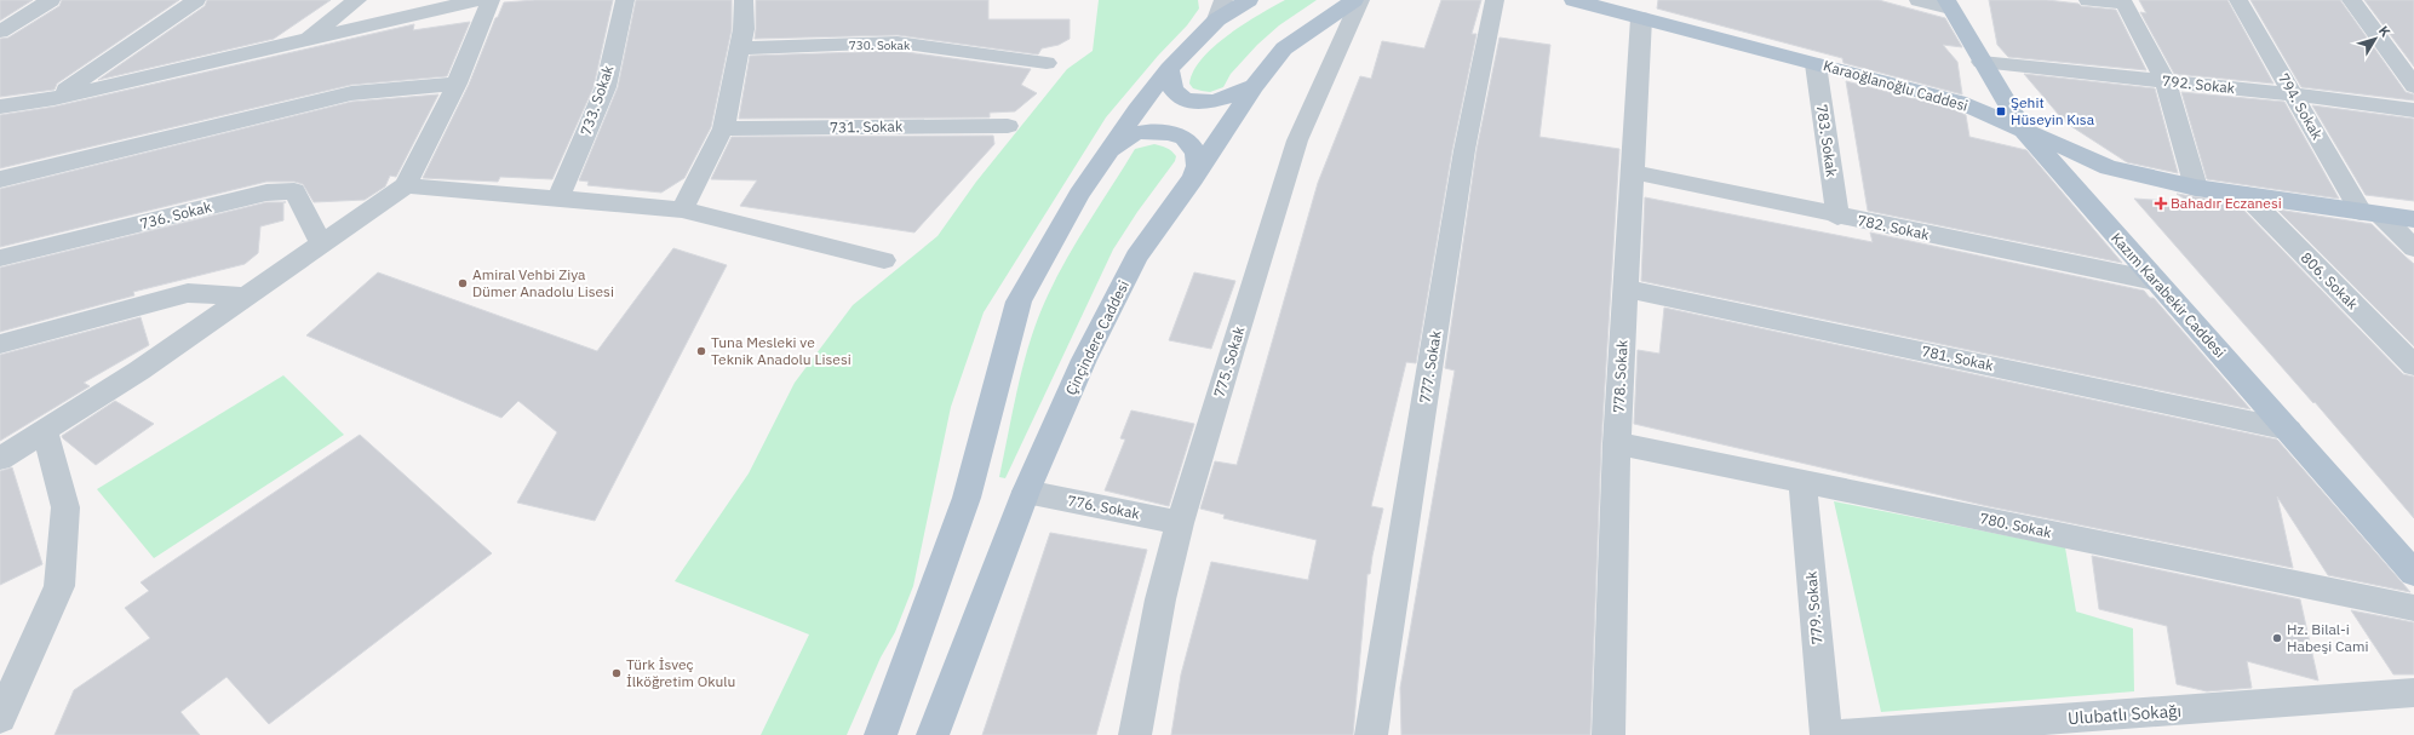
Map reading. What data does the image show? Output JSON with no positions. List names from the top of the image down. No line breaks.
{"streets":{"main road":["Karaoğlanoğlu Caddesi","Kazım Karabekir Caddesi","Çinçindere Caddesi"],"street":["730. Sokak","792. Sokak","733. Sokak","794. Sokak","731. Sokak","783. Sokak","736. Sokak","782. Sokak","806. Sokak","781. Sokak","775. Sokak","777. Sokak","778. Sokak","776. Sokak","780. Sokak","779. Sokak","Ulubatlı Sokağı"]},"crossings":[["792. Sokak","794. Sokak"],["792. Sokak","Kazım Karabekir Caddesi"],["Karaoğlanoğlu Caddesi","794. Sokak"],["Karaoğlanoğlu Caddesi","783. Sokak"],["Karaoğlanoğlu Caddesi","806. Sokak"],["Karaoğlanoğlu Caddesi","Kazım Karabekir Caddesi"],["Karaoğlanoğlu Caddesi","778. Sokak"],["783. Sokak","782. Sokak"],["782. Sokak","Kazım Karabekir Caddesi"],["782. Sokak","778. Sokak"],["Kazım Karabekir Caddesi","781. Sokak"],["Çinçindere Caddesi","776. Sokak"],["781. Sokak","778. Sokak"],["775. Sokak","776. Sokak"],["778. Sokak","780. Sokak"],["780. Sokak","779. Sokak"]],"places":{"transit":["Şehit Hüseyin Kısa"],"health":["Bahadır Eczanesi"],"other":["Amiral Vehbi Ziya Dümer Anadolu Lisesi","Tuna Mesleki ve Teknik Anadolu Lisesi","Hz. Bilal-i Habeşi Cami","Türk İsveç İlköğretim Okulu"]},"north":"top right"}
